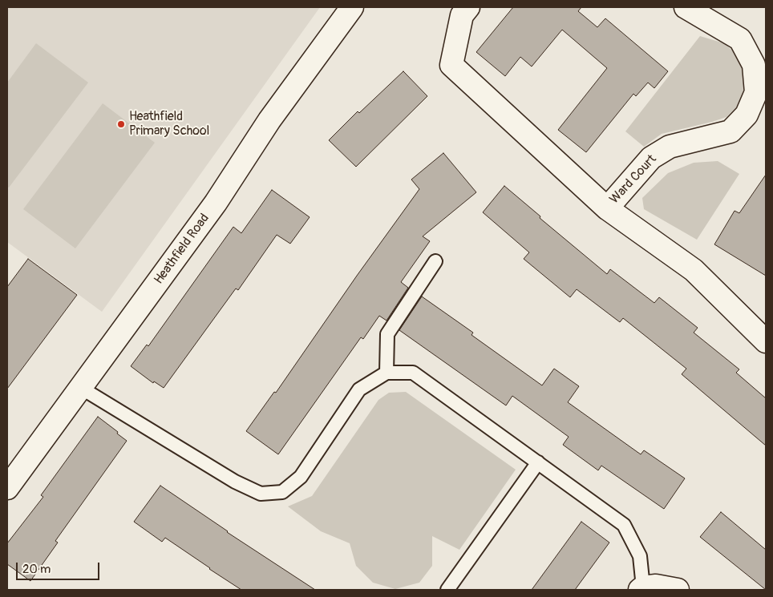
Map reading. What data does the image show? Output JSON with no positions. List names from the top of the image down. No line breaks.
{"streets":{"street":["Ward Court","Heathfield Road"]},"places":["Heathfield Primary School"],"scale_bar":"20 m"}
